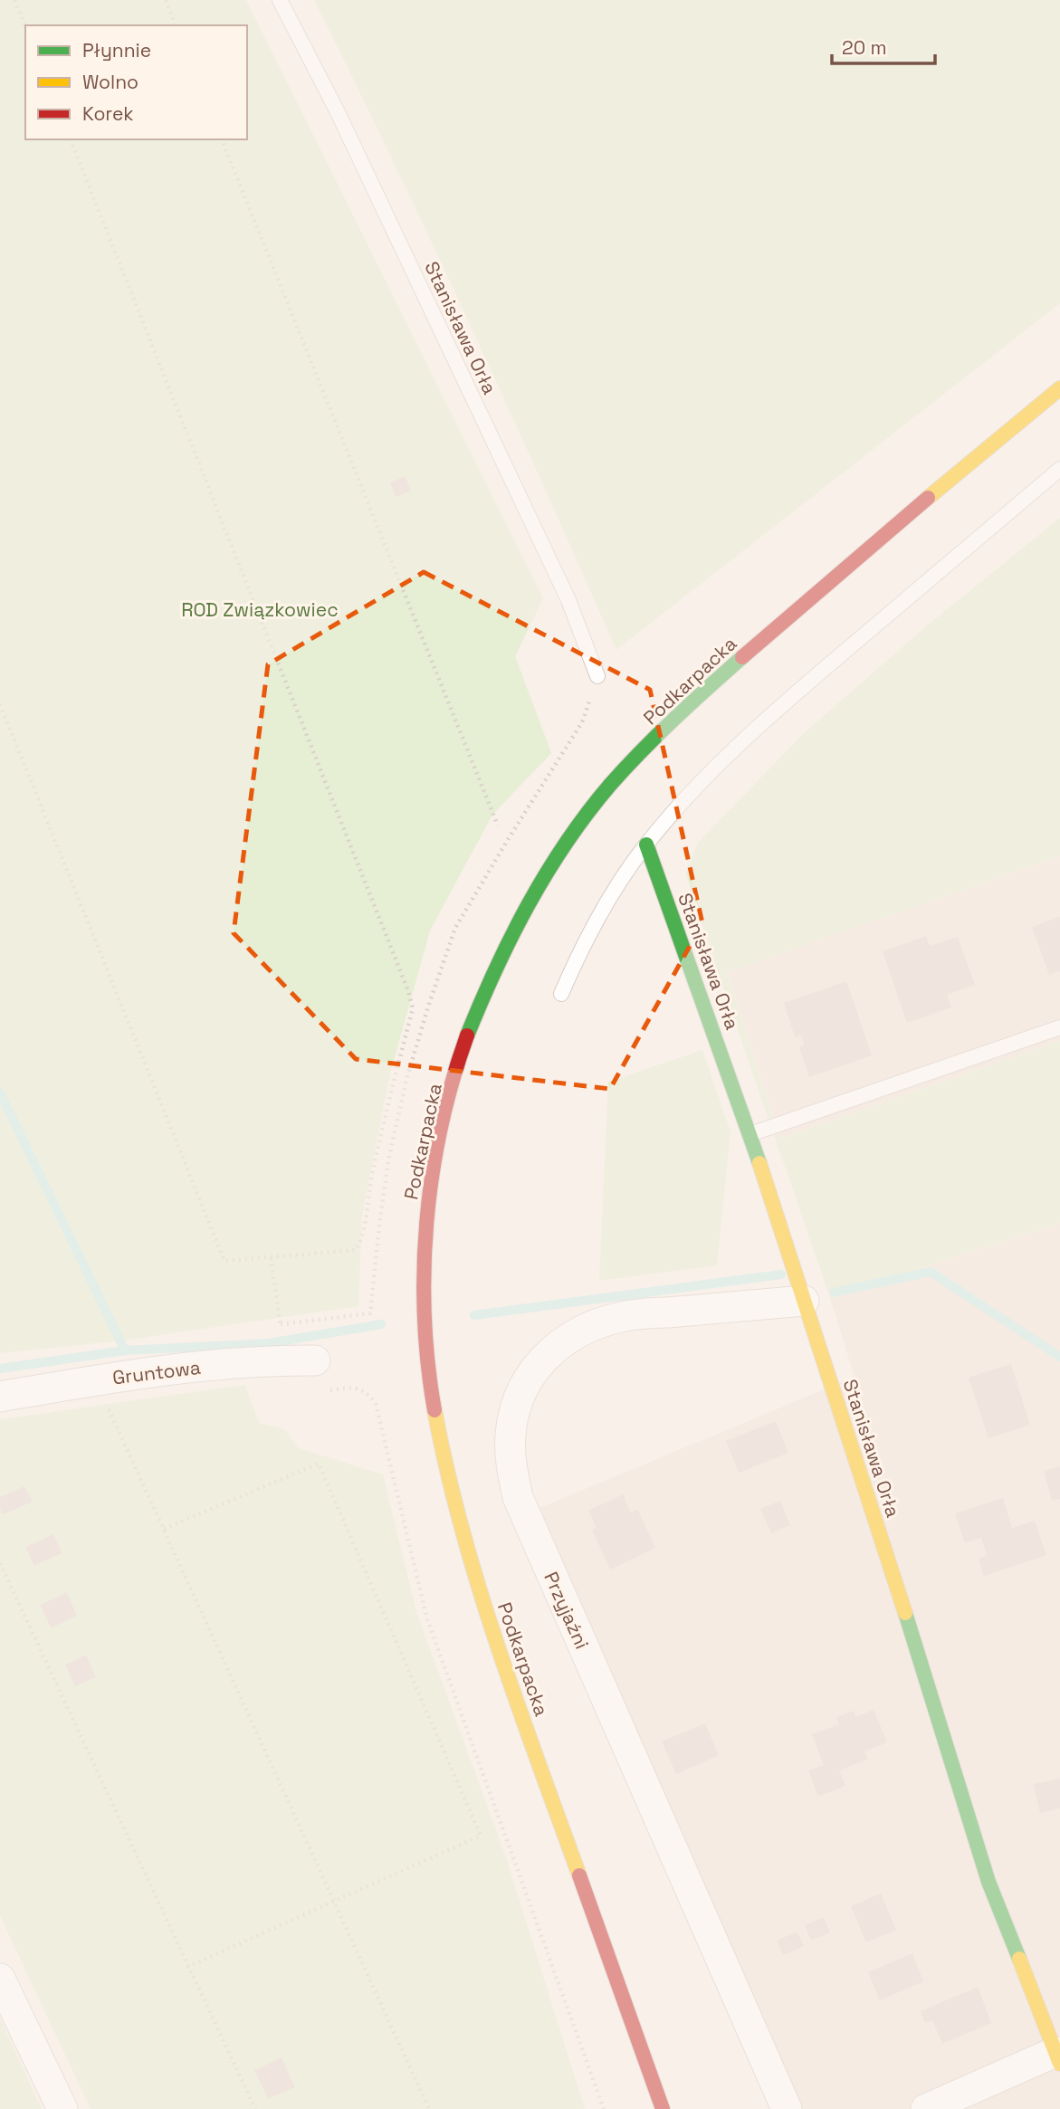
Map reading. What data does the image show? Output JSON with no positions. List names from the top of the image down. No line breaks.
{"streets":{"main road":["Stanisława Orła","Podkarpacka"],"street":["Gruntowa","Przyjaźni"]},"crossings":[["Stanisława Orła","Przyjaźni"]],"parks":["ROD Związkowiec"],"legend":["Płynnie","Wolno","Korek"],"scale_bar":"20 m"}
